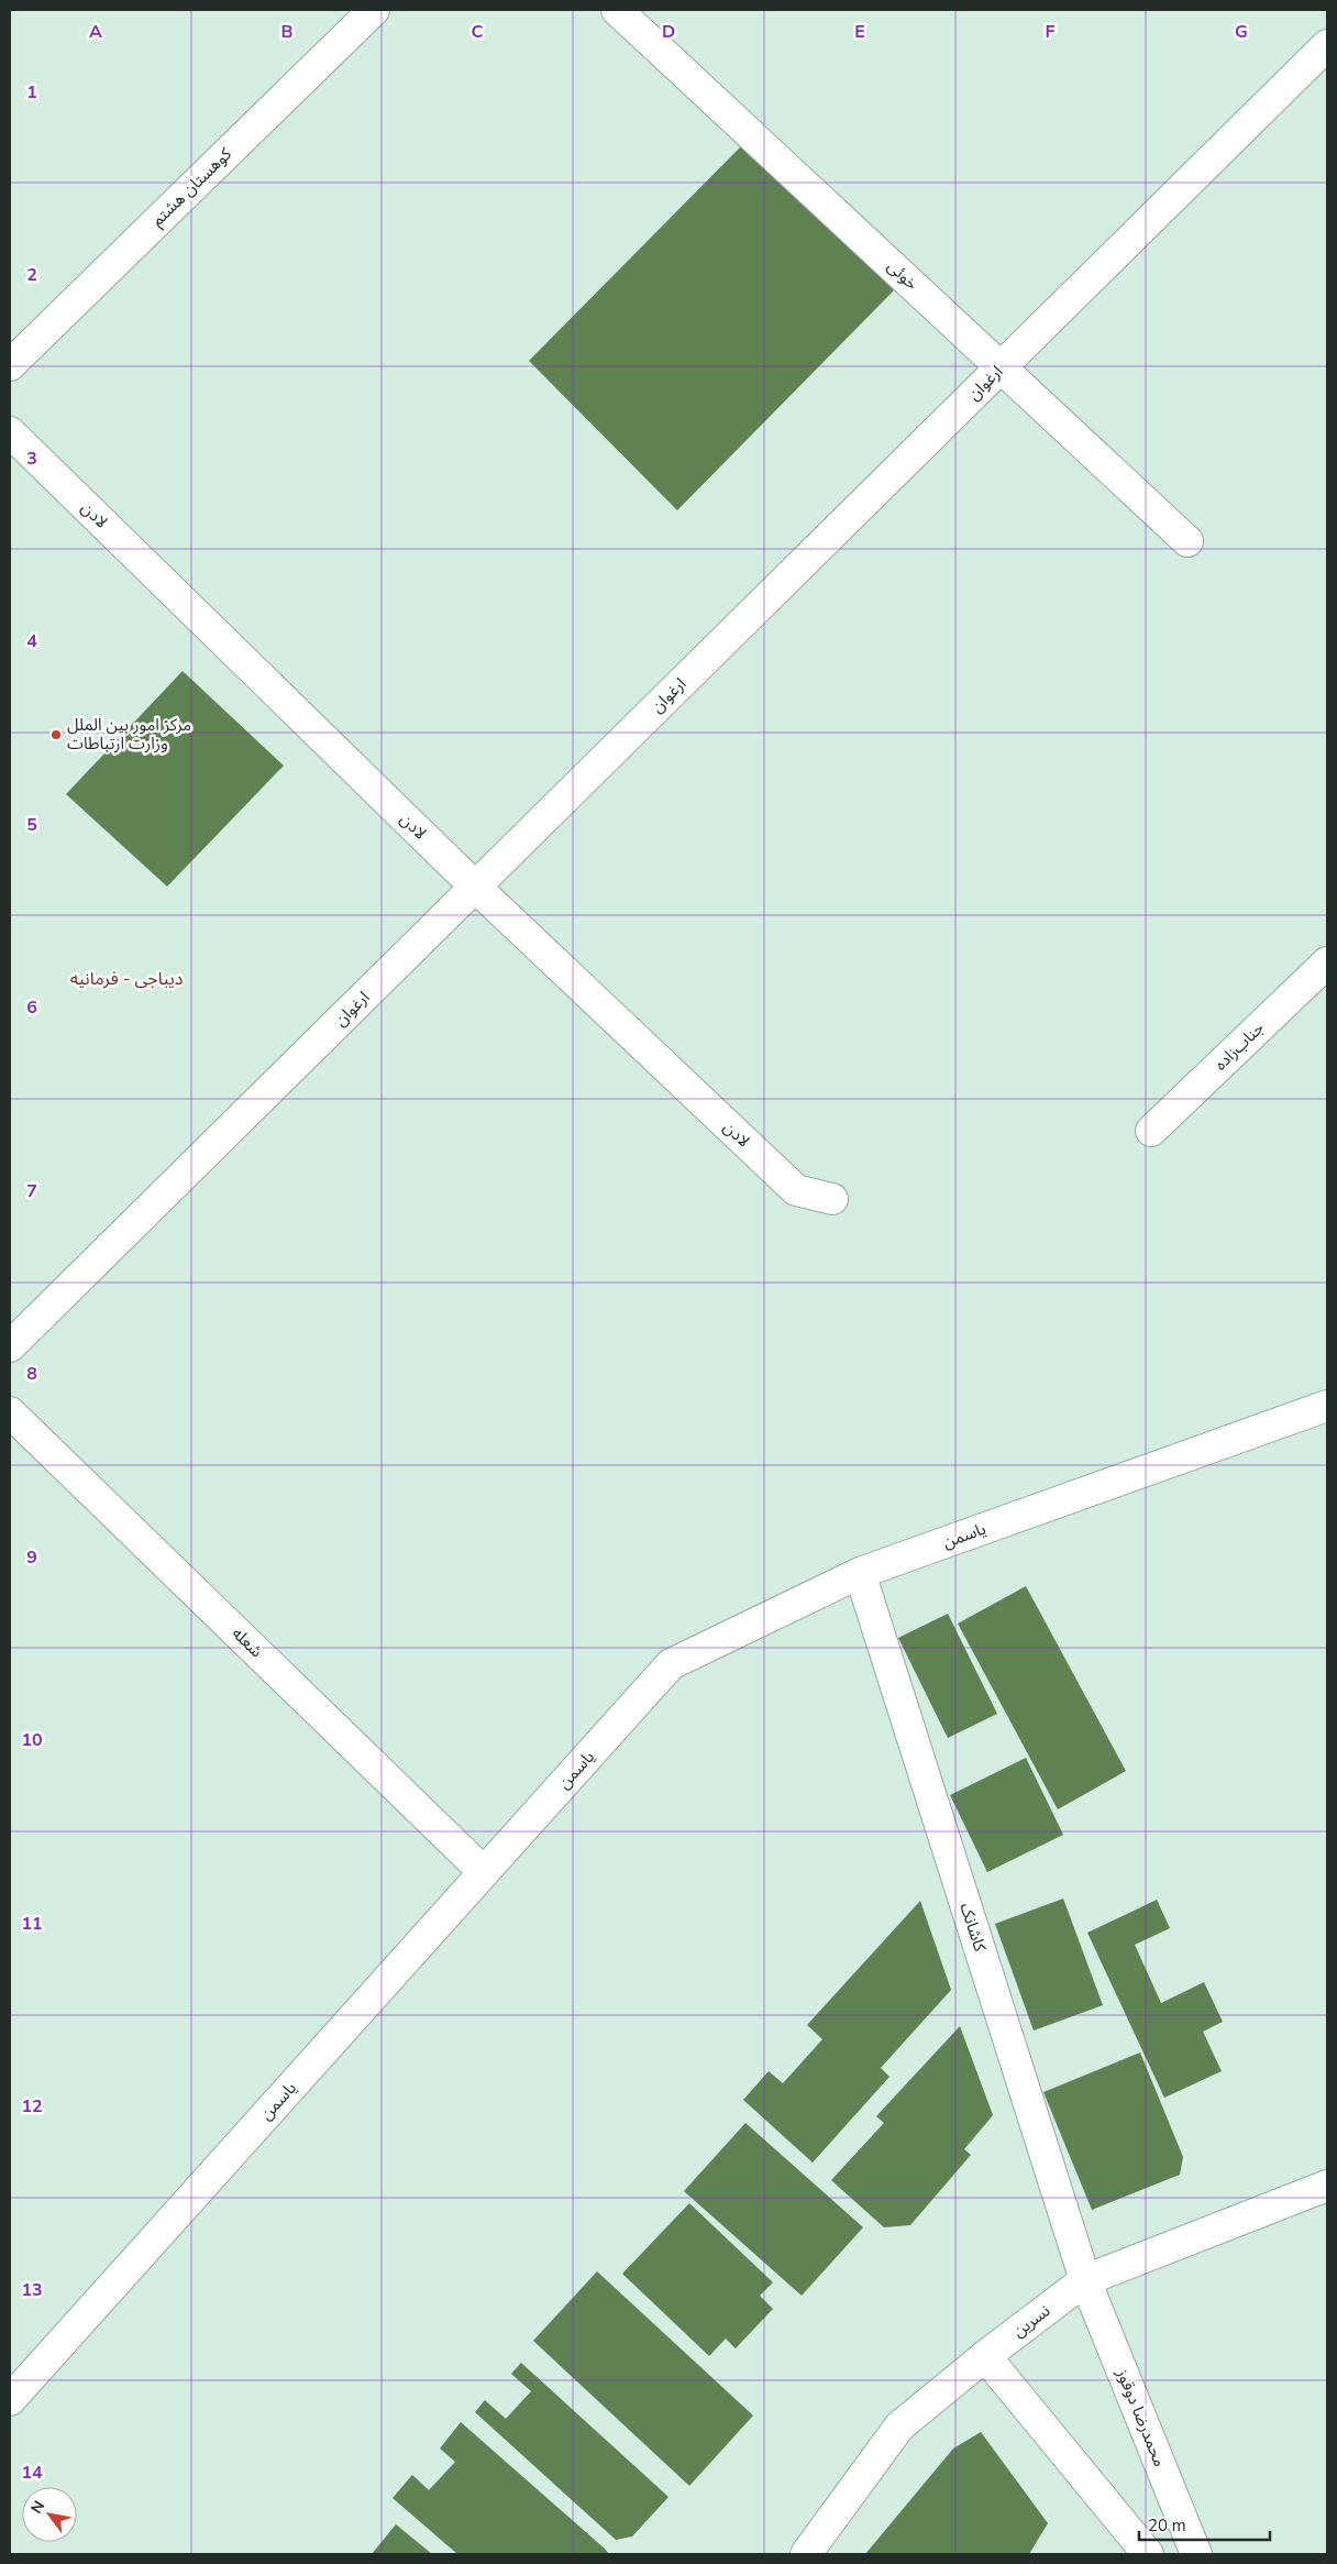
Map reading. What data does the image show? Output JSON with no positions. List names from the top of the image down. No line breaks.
{"streets":{"street":["کوهستان هشتم","خوئی","ارغوان","لادن","جناب‌زاده","یاسمن","شعله","کاشانک","نسرین","محمدرضا دوقوز"]},"crossings":[["خوئی","ارغوان"],["ارغوان","لادن"],["یاسمن","شعله"],["یاسمن","کاشانک"],["کاشانک","نسرین"],["کاشانک","محمدرضا دوقوز"],["نسرین","محمدرضا دوقوز"]],"districts":["دیباجی - فرمانیه"],"places":["مرکز امور بین الملل وزارت ارتباطات"],"scale_bar":"20 m","north":"top left","grid":{"columns":["A","B","C","D","E","F","G"],"rows":["1","2","3","4","5","6","7","8","9","10","11","12","13","14"]}}
